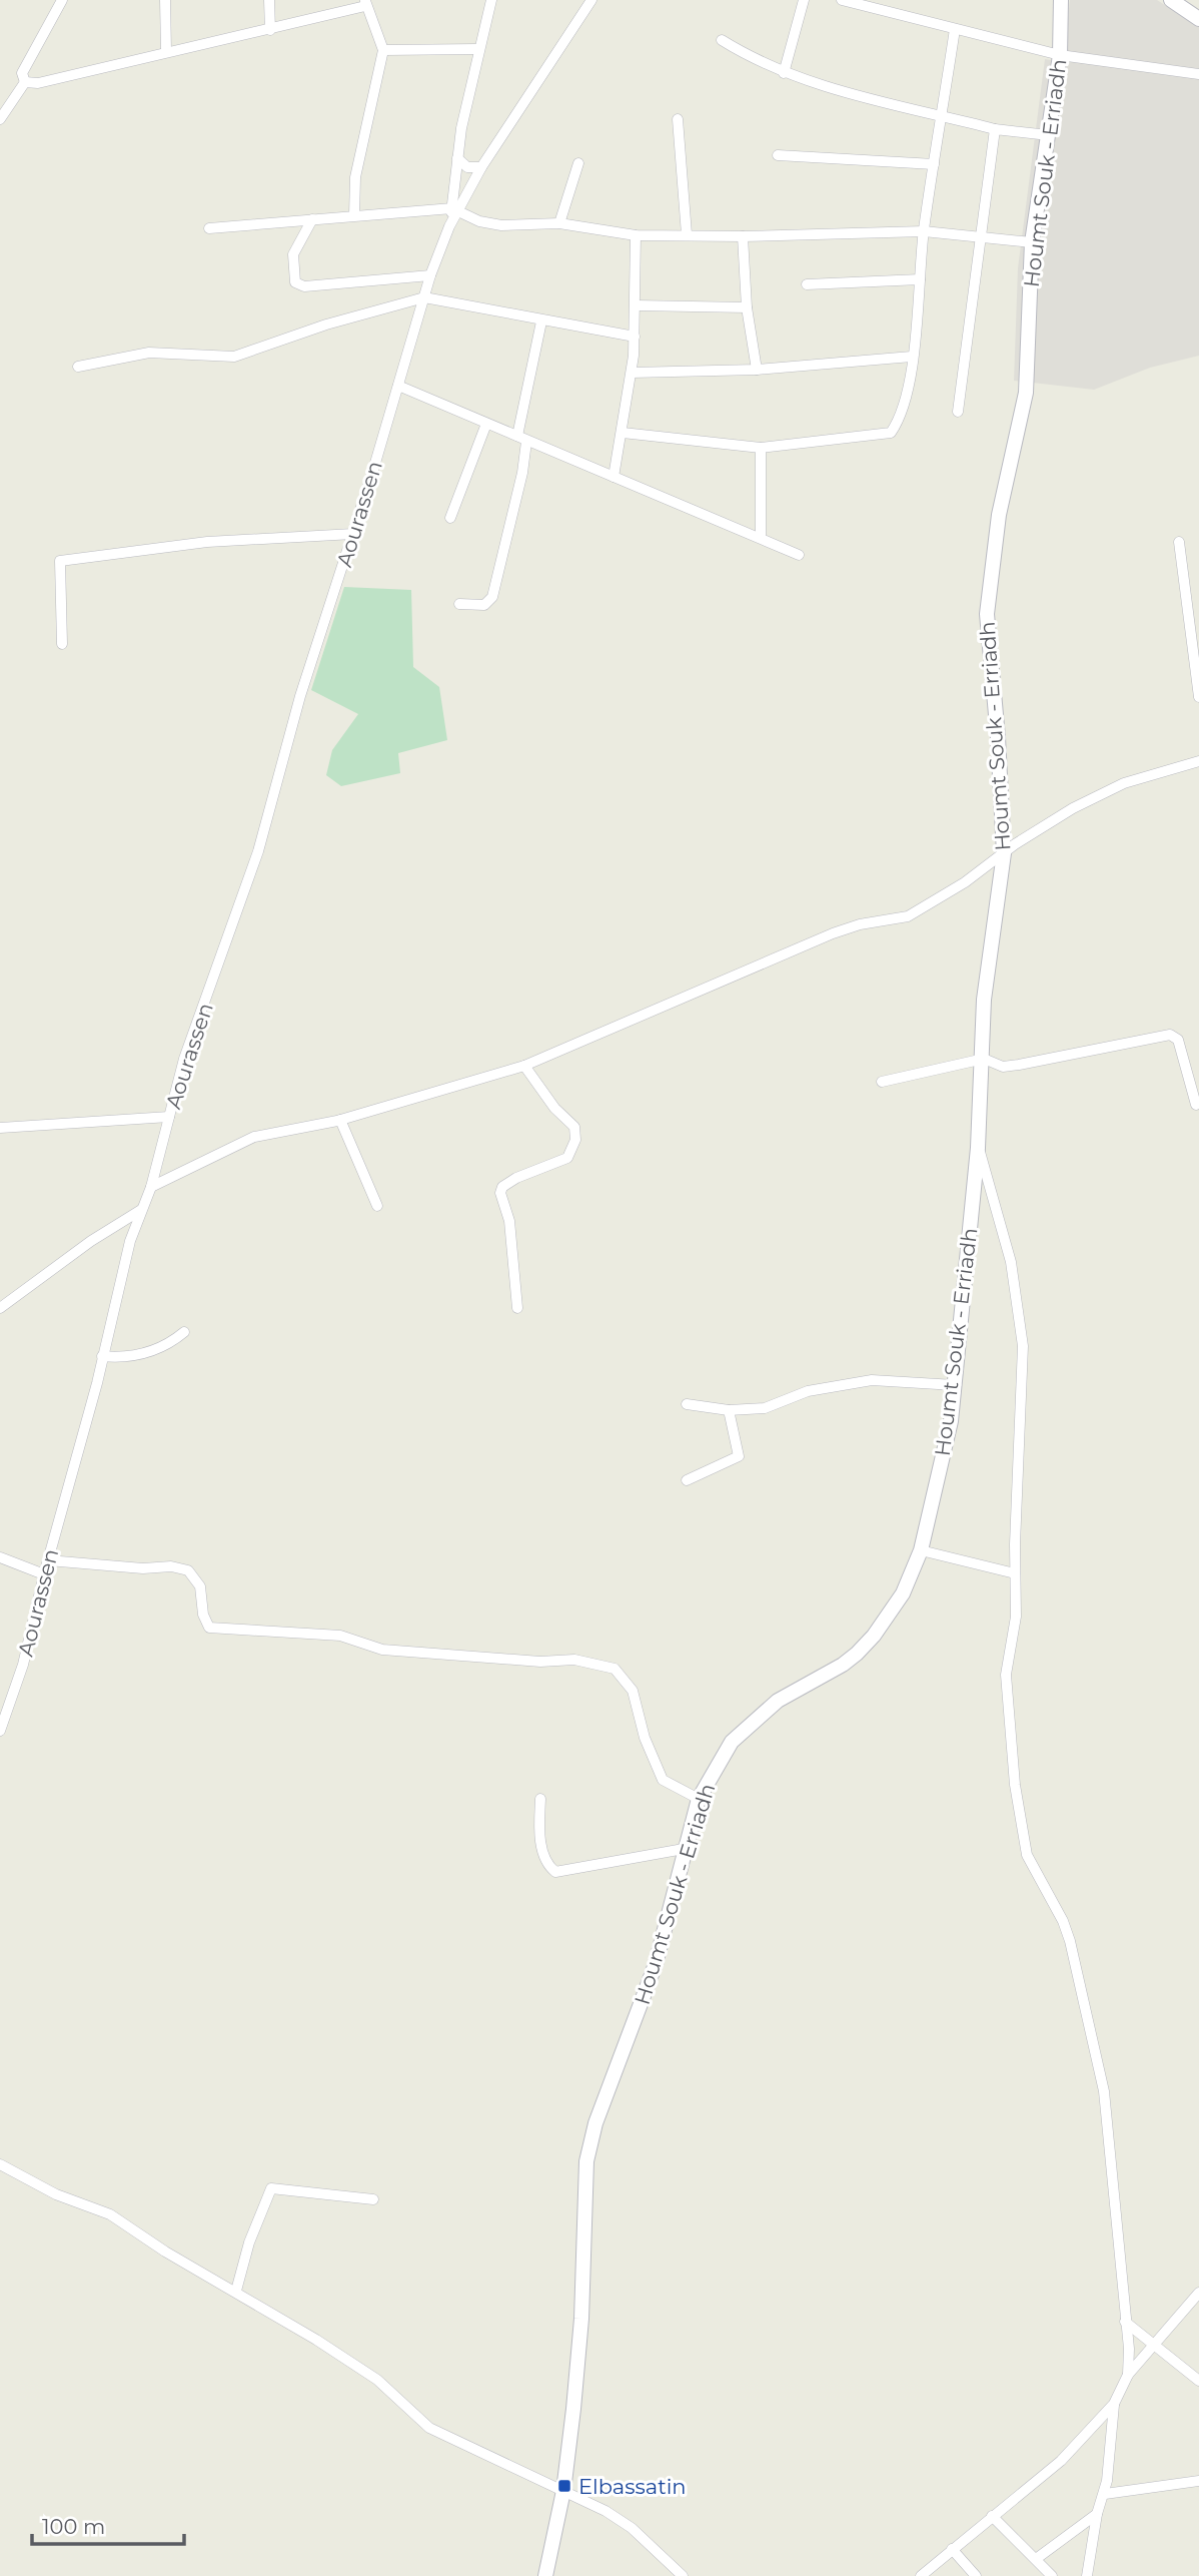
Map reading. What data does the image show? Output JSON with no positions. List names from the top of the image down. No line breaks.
{"streets":{"street":["Houmt Souk - Erriadh","Aourassen"]},"places":{"transit":["Elbassatin"]},"scale_bar":"100 m"}
